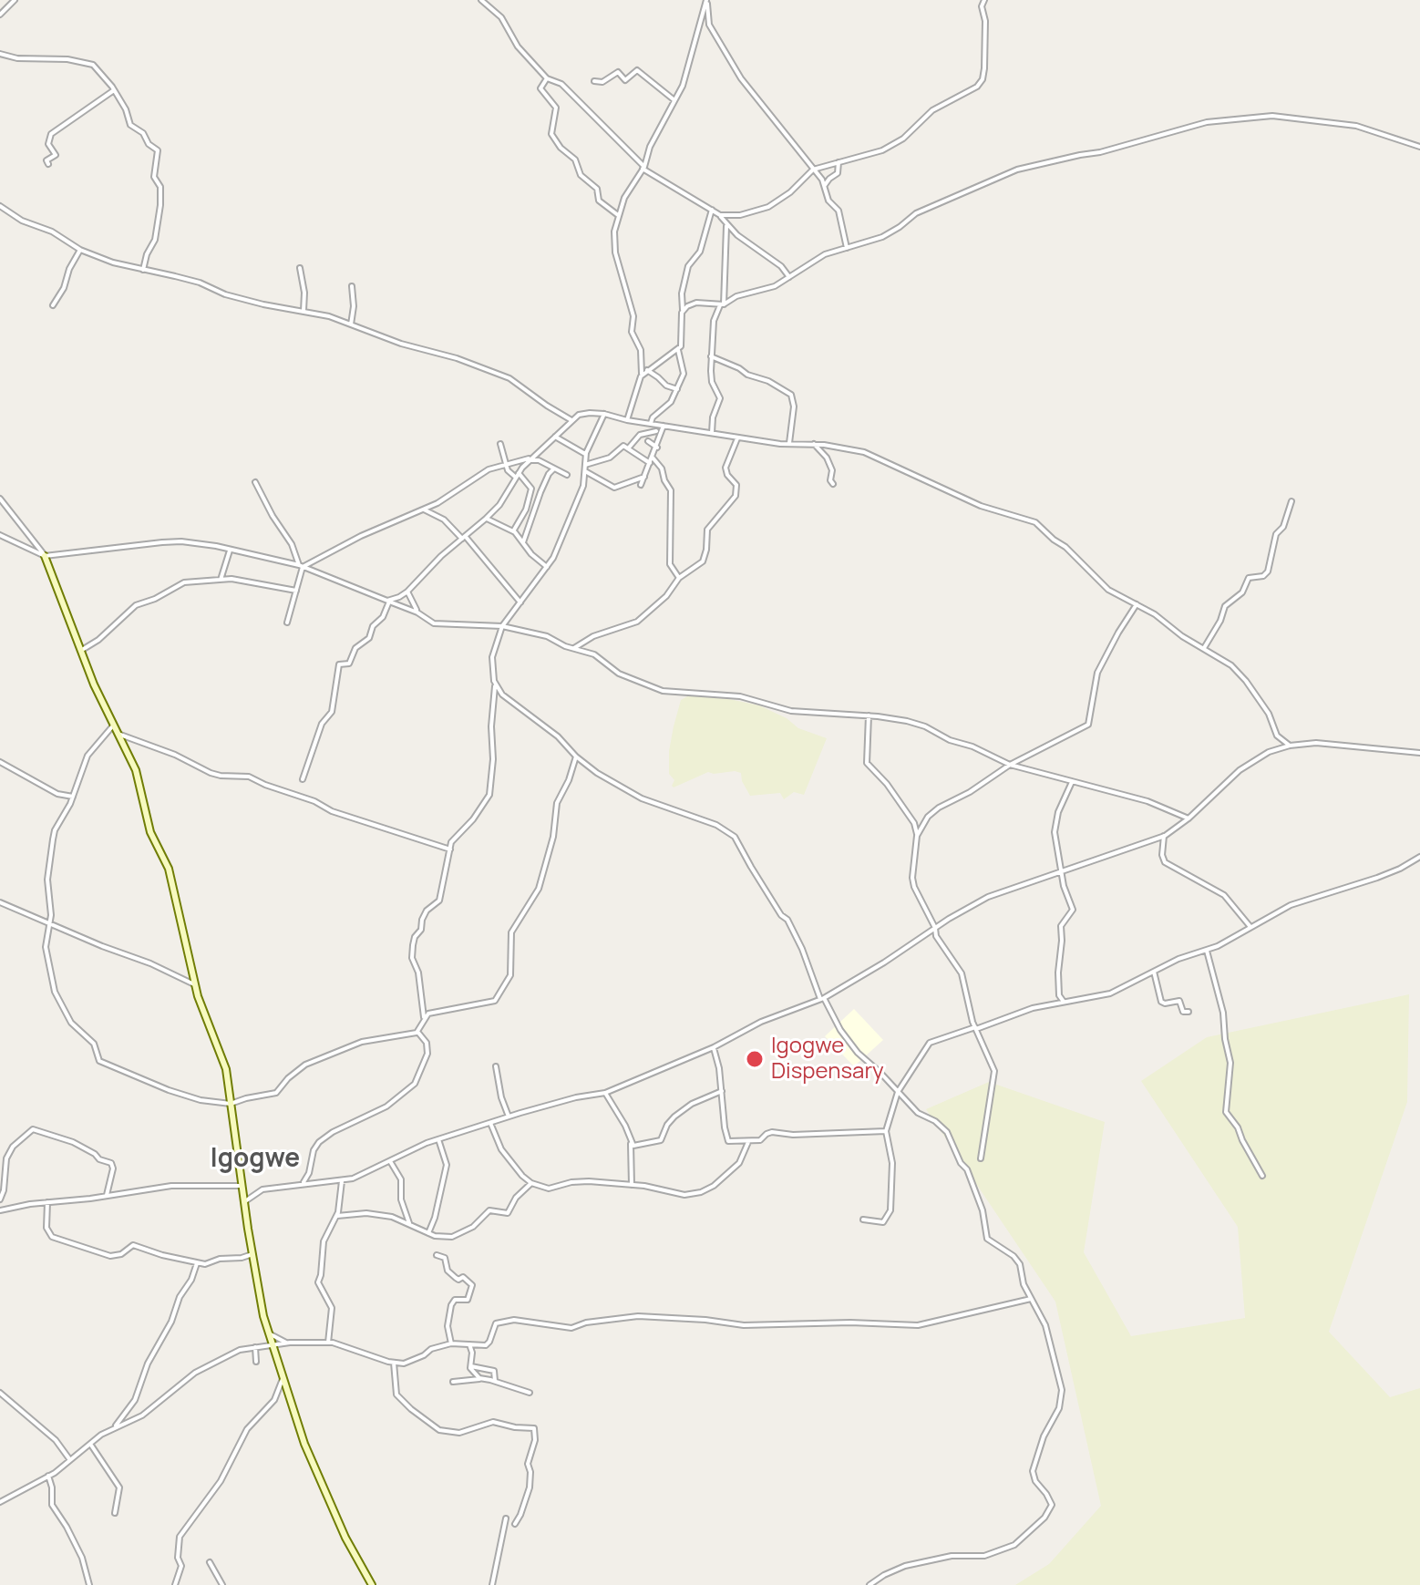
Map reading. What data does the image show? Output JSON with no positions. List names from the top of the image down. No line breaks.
{"districts":["Igogwe"],"places":["Igogwe Dispensary"]}
